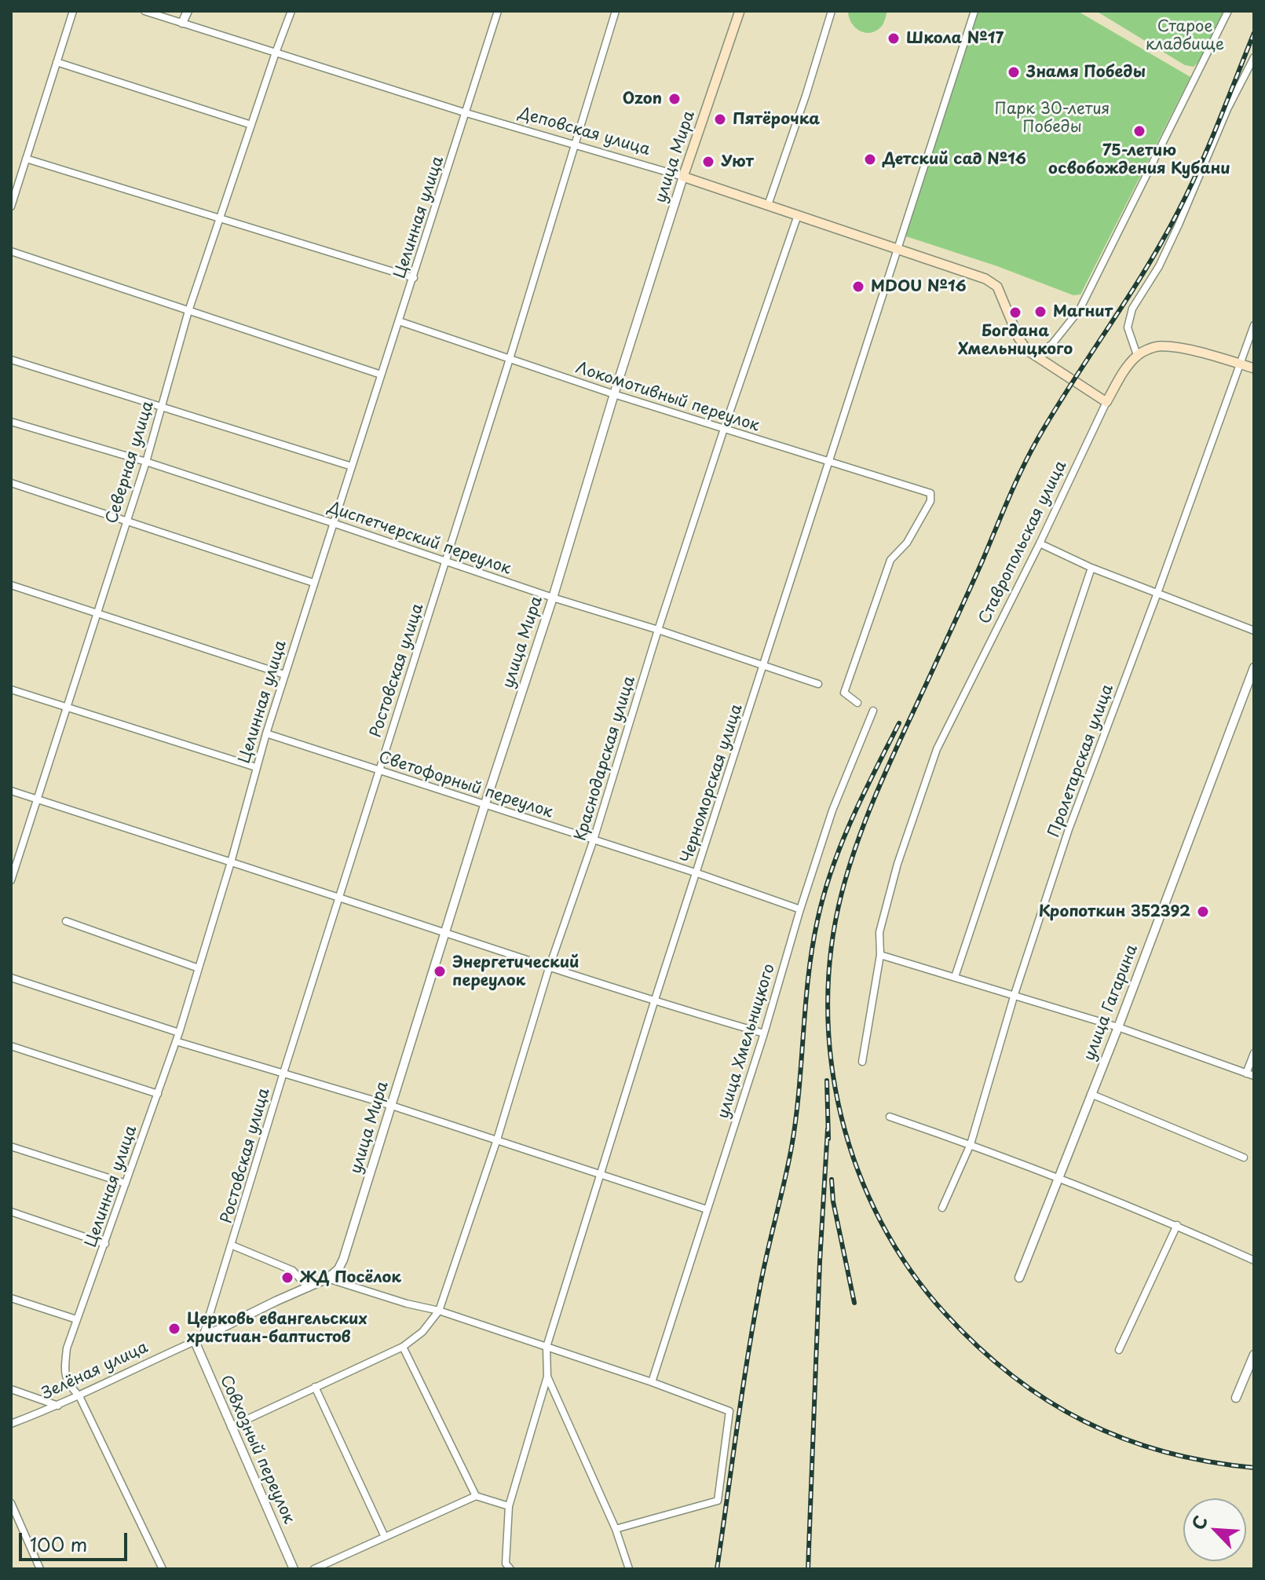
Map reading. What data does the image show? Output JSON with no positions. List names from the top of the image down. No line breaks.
{"streets":{"main road":["Деповская улица","улица Мира","Ставропольская улица"],"street":["Целинная улица","Локомотивный переулок","Северная улица","Диспетчерский переулок","Ростовская улица","Краснодарская улица","Пролетарская улица","Черноморская улица","Светофорный переулок","улица Гагарина","улица Хмельницкого","Зелёная улица","Совхозный переулок"]},"crossings":[["Деповская улица","улица Мира"],["Деповская улица","Целинная улица"],["Деповская улица","Северная улица"],["Деповская улица","Ставропольская улица"],["Деповская улица","Ростовская улица"],["Деповская улица","Краснодарская улица"],["Деповская улица","Черноморская улица"],["улица Мира","Локомотивный переулок"],["улица Мира","Диспетчерский переулок"],["улица Мира","Светофорный переулок"],["улица Мира","Зелёная улица"],["Целинная улица","Локомотивный переулок"],["Целинная улица","Диспетчерский переулок"],["Целинная улица","Светофорный переулок"],["Целинная улица","Зелёная улица"],["Локомотивный переулок","Ростовская улица"],["Локомотивный переулок","Краснодарская улица"],["Локомотивный переулок","Черноморская улица"],["Северная улица","Диспетчерский переулок"],["Диспетчерский переулок","Ростовская улица"],["Диспетчерский переулок","Краснодарская улица"],["Диспетчерский переулок","Черноморская улица"],["Ростовская улица","Светофорный переулок"],["Ростовская улица","Зелёная улица"],["Ростовская улица","Совхозный переулок"],["Краснодарская улица","Светофорный переулок"],["Черноморская улица","Светофорный переулок"],["Светофорный переулок","улица Хмельницкого"],["Зелёная улица","Совхозный переулок"]],"parks":["Старое кладбище","Парк 30-летия Победы"],"places":["Школа №17","Знамя Победы","Ozon","Пятёрочка","75-летию освобождения Кубани","Детский сад №16","Уют","MDOU №16","Магнит","Богдана Хмельницкого","Кропоткин 352392","Энергетический переулок","ЖД Посёлок","Церковь евангельских христиан-баптистов"],"scale_bar":"100 m","north":"top left"}
